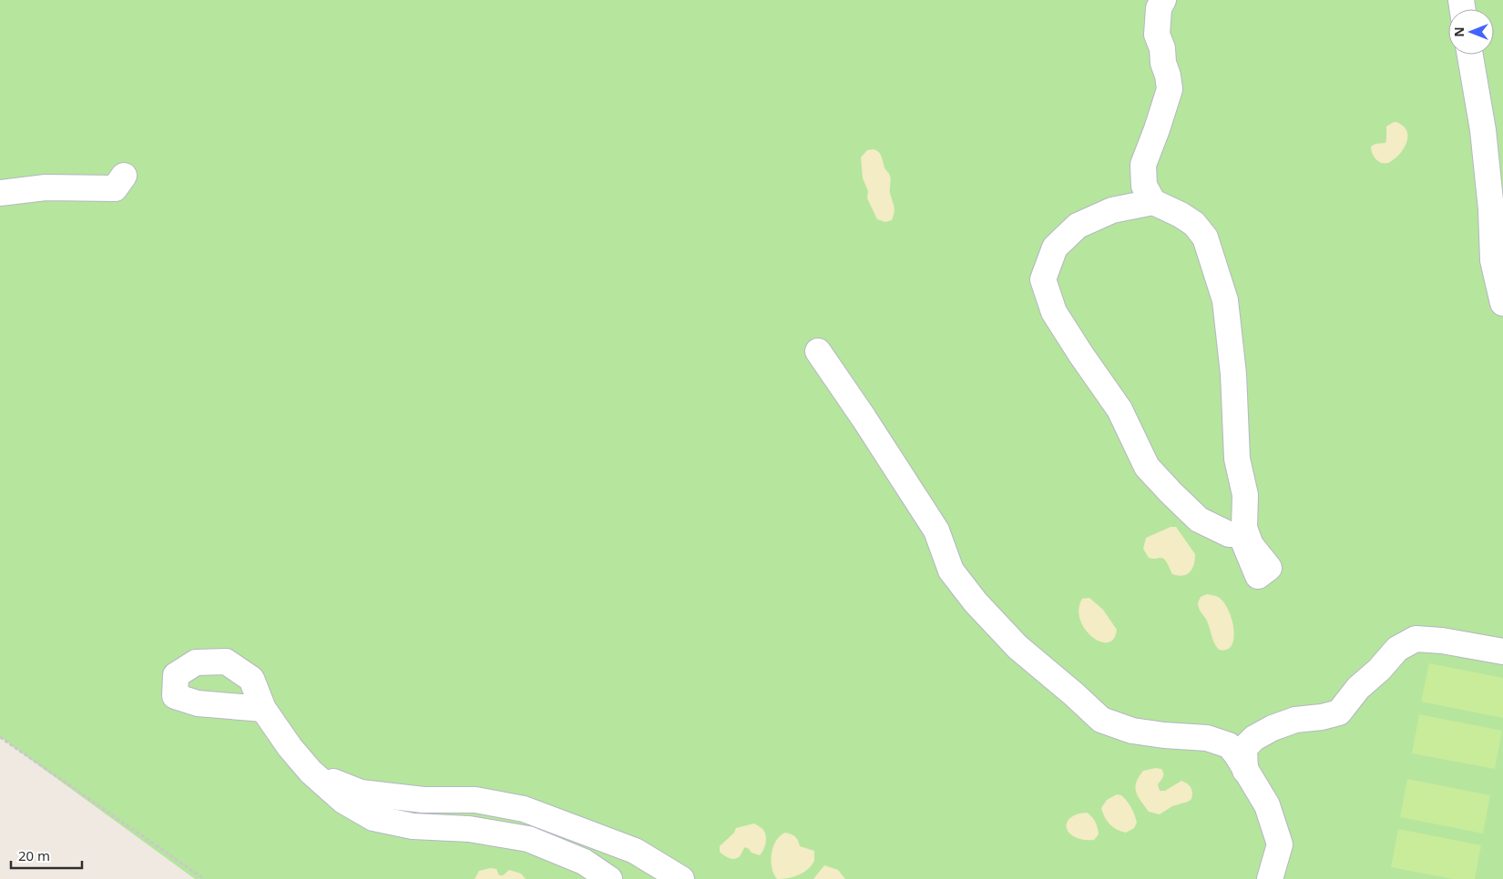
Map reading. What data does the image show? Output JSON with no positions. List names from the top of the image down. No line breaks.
{"scale_bar":"20 m","north":"left"}
